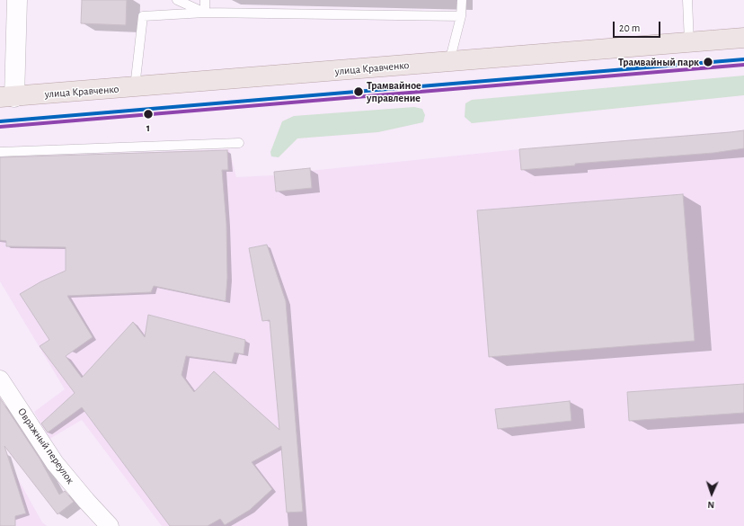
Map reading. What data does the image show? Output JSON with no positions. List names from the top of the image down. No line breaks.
{"streets":{"main road":["улица Кравченко"],"street":["Овражный переулок"]},"places":["Трамвайный парк","Трамвайное управление","1"],"scale_bar":"20 m","north":"bottom"}
